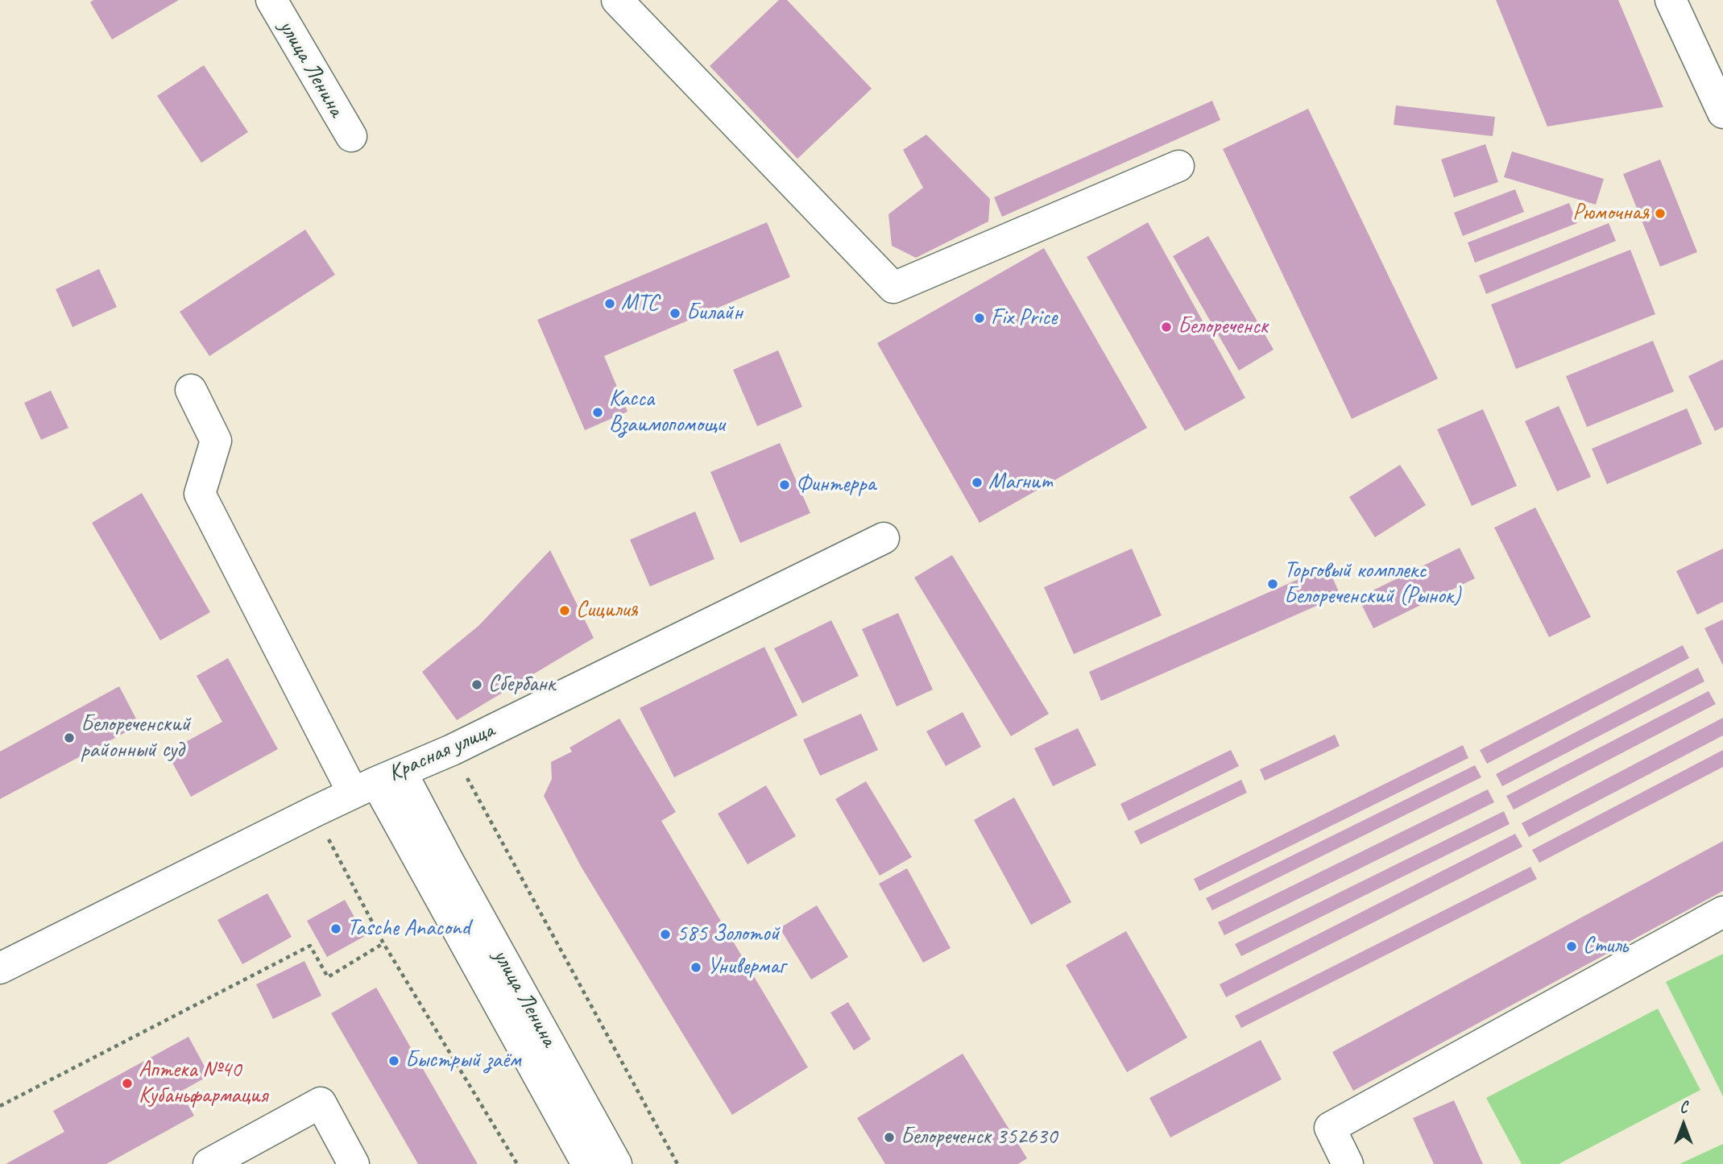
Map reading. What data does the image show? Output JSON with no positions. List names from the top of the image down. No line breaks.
{"streets":{"street":["улица Ленина","Красная улица"]},"crossings":[["улица Ленина","Красная улица"]],"places":["Рюмочная","МТС","Билайн","Fix Price","Белореченск","Касса Взаимопомощи","Магнит","Финтерра","Торговый комплекс Белореченский (Рынок)","Сицилия","Сбербанк","Белореченский районный суд","Tasche Anacond","585 Золотой","Стиль","Универмаг","Быстрый заём","Аптека №40 Кубаньфармация","Белореченск 352630"],"north":"top"}
